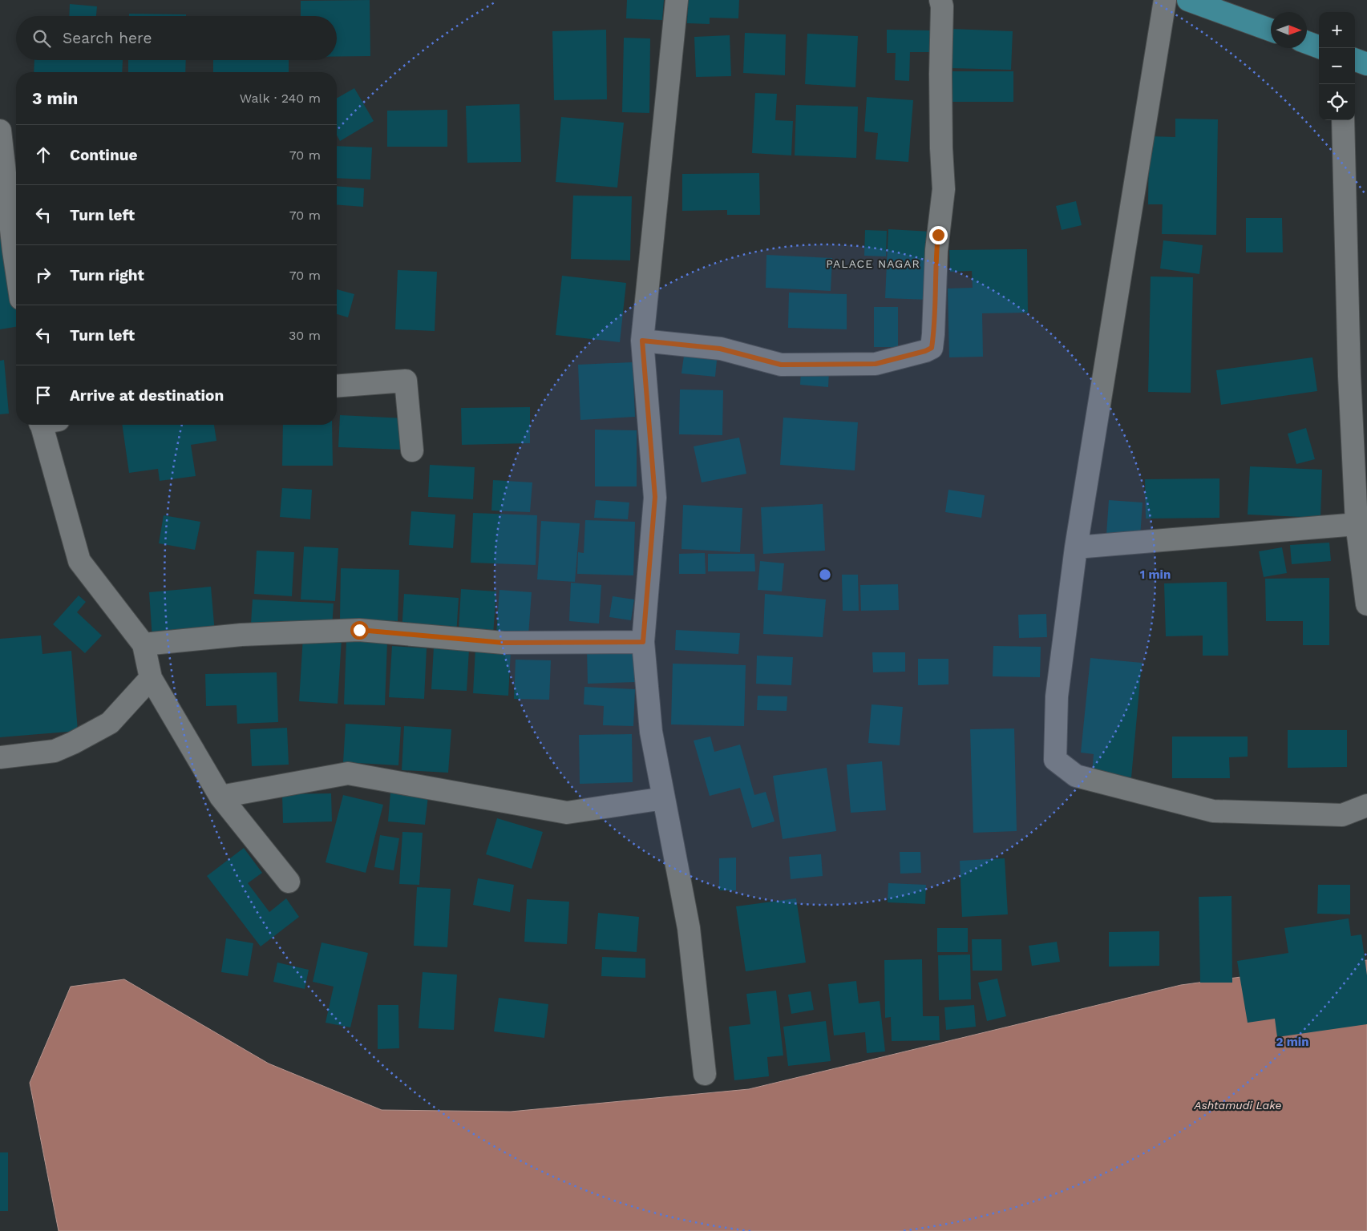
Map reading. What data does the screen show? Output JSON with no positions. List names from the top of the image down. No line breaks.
{"districts":["PALACE NAGAR"],"water":["Ashtamudi Lake"],"north":"right","page":{"map_buttons":["+","−"],"search":"Search here","heading":["3 min","Walk · 240 m"],"list":[["Continue","70 m"],["Turn left","70 m"],["Turn right","70 m"],["Turn left","30 m"],"Arrive at destination"]},"rings":["1 min","2 min"]}
